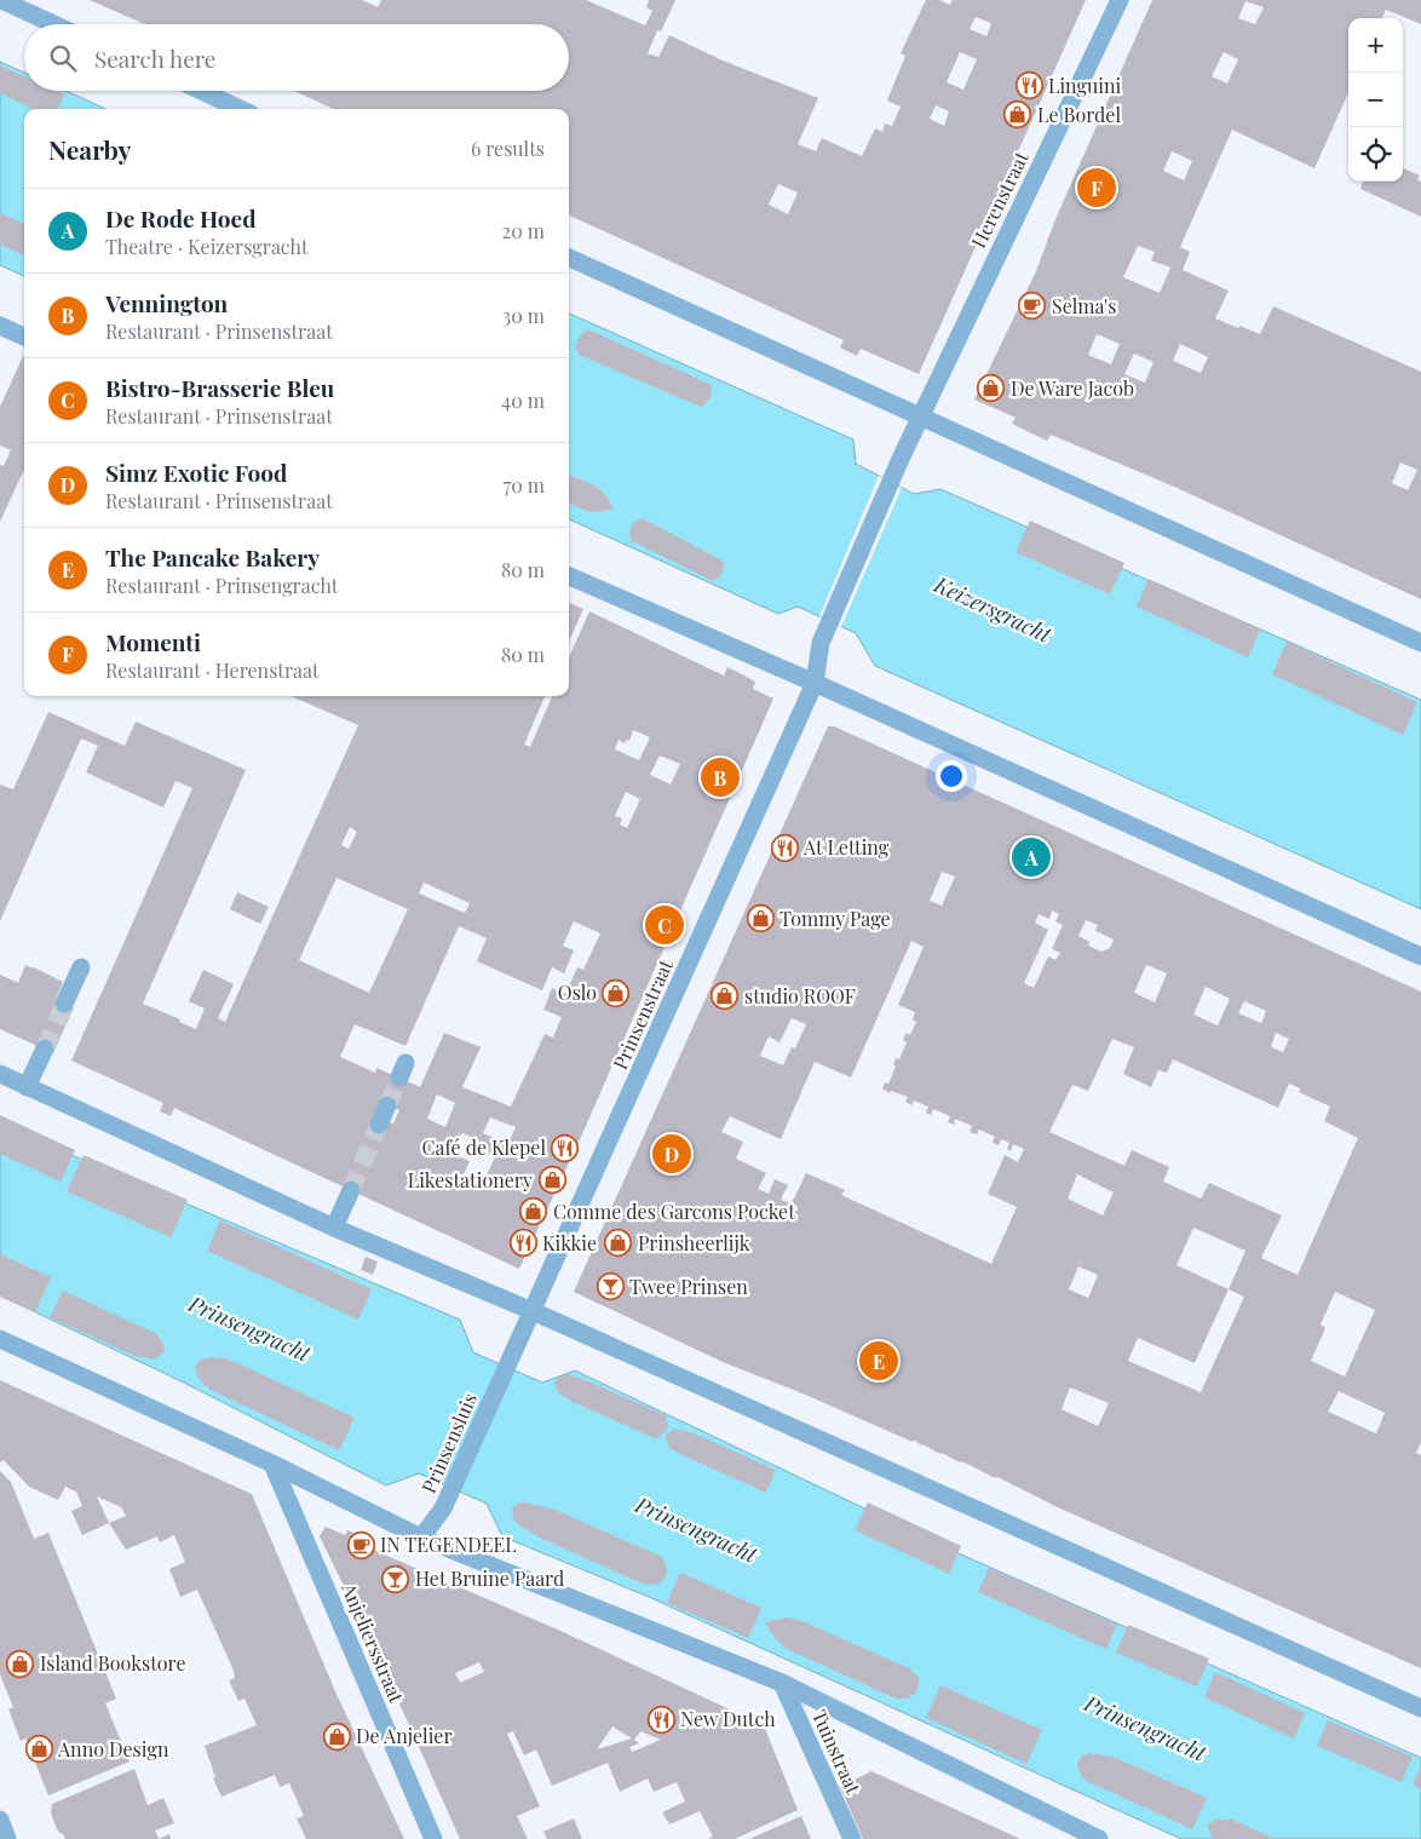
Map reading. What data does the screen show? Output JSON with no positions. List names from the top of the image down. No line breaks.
{"streets":{"street":["Herenstraat","Prinsenstraat","Prinsensluis","Anjeliersstraat","Tuinstraat"]},"crossings":[["Herenstraat","Prinsenstraat"],["Prinsenstraat","Prinsensluis"]],"water":["Keizersgracht","Prinsengracht"],"places":{"restaurant":["Linguini","At Letting","Café de Klepel","Kikkie","New Dutch"],"shop":["Le Bordel","De Ware Jacob","Tommy Page","Oslo","studio ROOF","Likestationery","Comme des Garcons Pocket","Prinsheerlijk","Island Bookstore","De Anjelier","Anno Design"],"cafe":["Selma's","IN TEGENDEEL"],"bar":["Twee Prinsen","Het Bruine Paard"]},"page":{"map_buttons":["+","−"],"search":"Search here","heading":["Nearby","6 results"],"pins":["F","B","A","C","D","E"],"list":[{"mark":"A","name":"De Rode Hoed","note":"Theatre · Keizersgracht","value":"20 m"},{"mark":"B","name":"Vennington","note":"Restaurant · Prinsenstraat","value":"30 m"},{"mark":"C","name":"Bistro-Brasserie Bleu","note":"Restaurant · Prinsenstraat","value":"40 m"},{"mark":"D","name":"Simz Exotic Food","note":"Restaurant · Prinsenstraat","value":"70 m"},{"mark":"E","name":"The Pancake Bakery","note":"Restaurant · Prinsengracht","value":"80 m"},{"mark":"F","name":"Momenti","note":"Restaurant · Herenstraat","value":"80 m"}]}}
